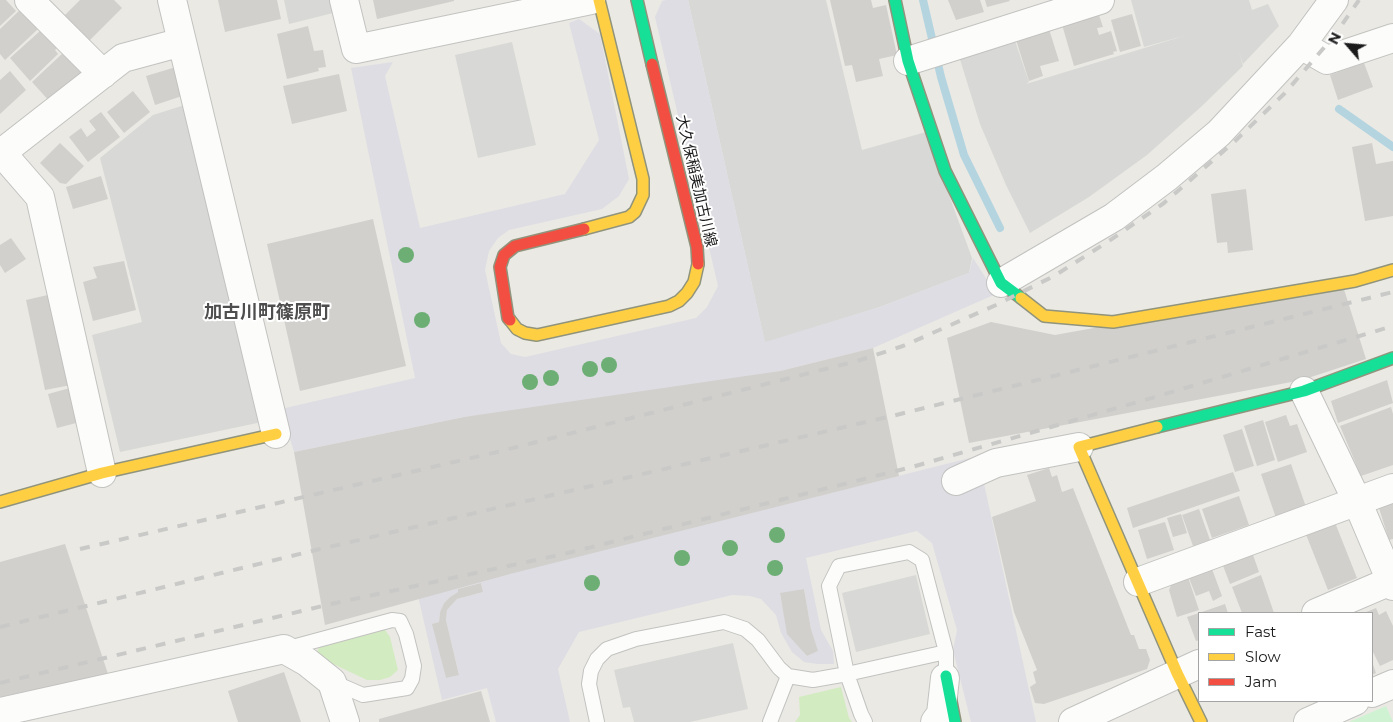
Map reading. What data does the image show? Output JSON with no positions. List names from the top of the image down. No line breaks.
{"streets":{"street":["大久保稲美加古川線"]},"districts":["加古川町篠原町"],"legend":["Fast","Slow","Jam"],"north":"top left"}
